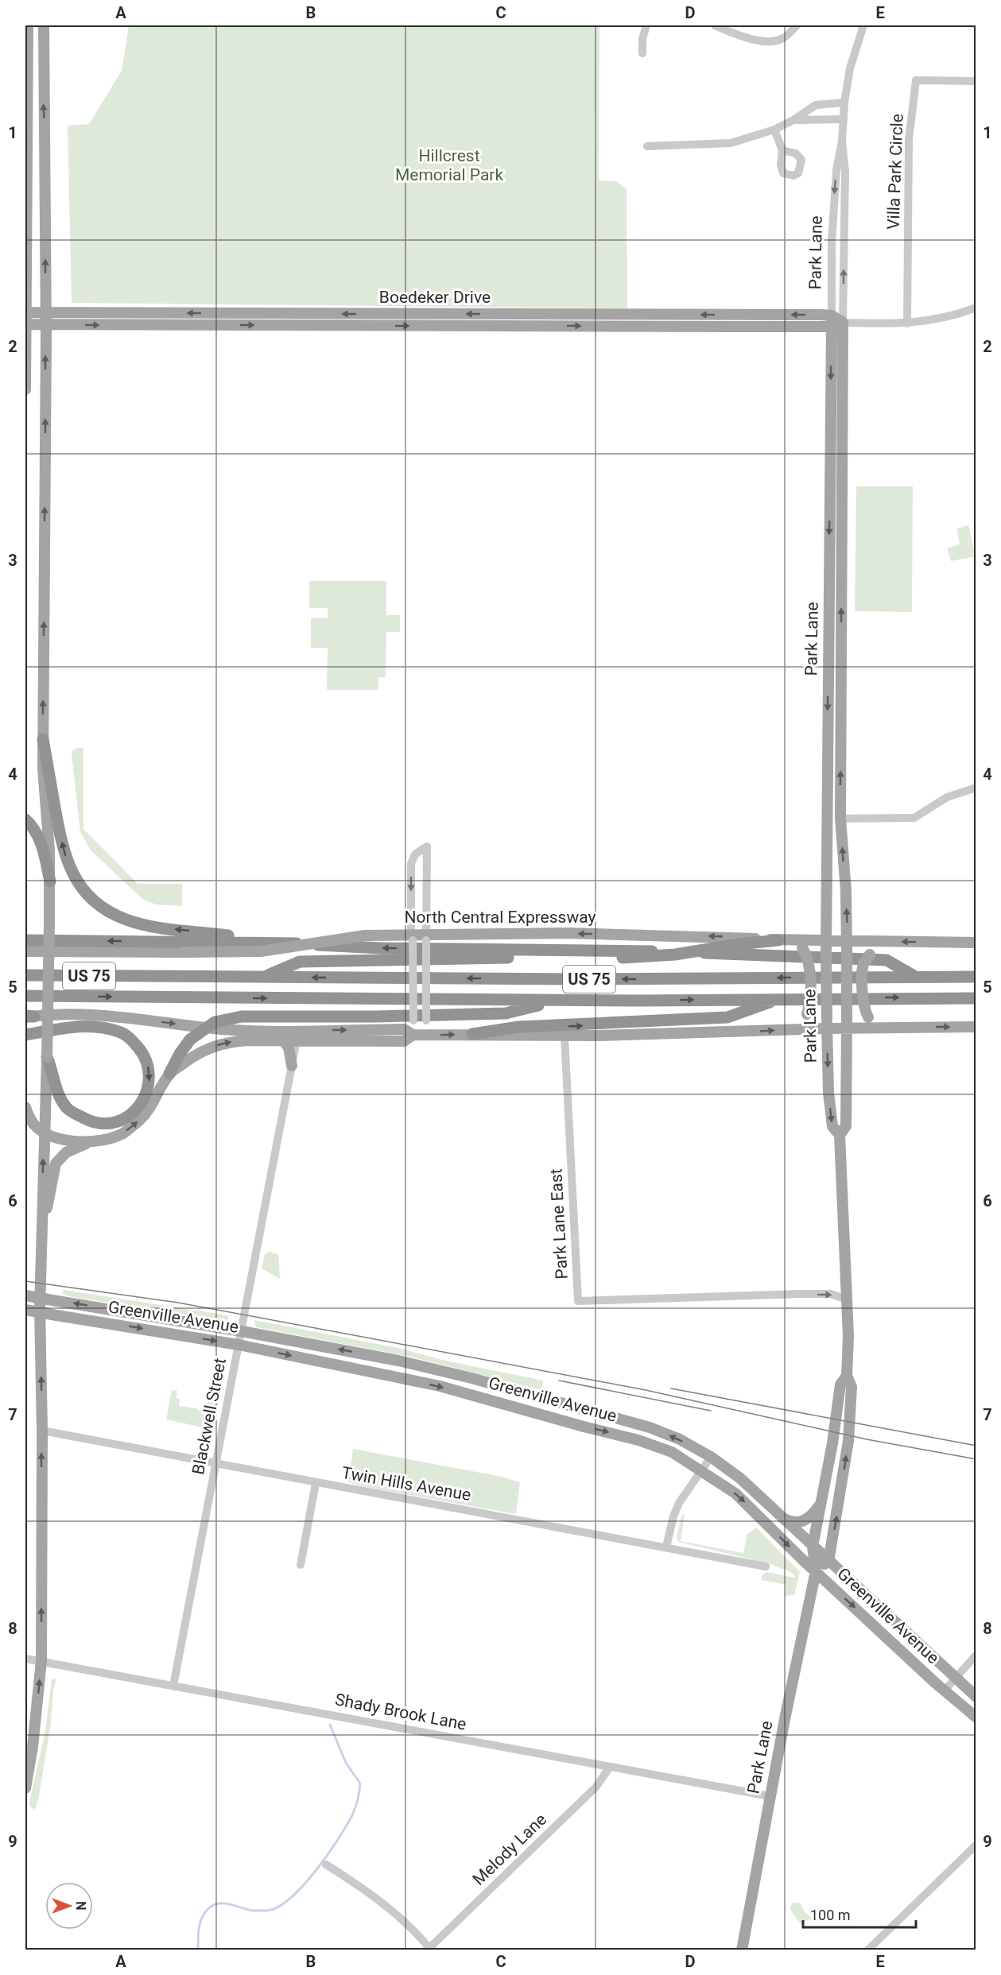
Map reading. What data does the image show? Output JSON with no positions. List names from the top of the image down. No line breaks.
{"streets":{"highway":["US 75"],"main road":["Park Lane","Boedeker Drive","North Central Expressway","Greenville Avenue"],"street":["Villa Park Circle","Park Lane East","Blackwell Street","Twin Hills Avenue","Shady Brook Lane","Melody Lane"]},"crossings":[["Park Lane","Boedeker Drive"],["Park Lane","North Central Expressway"],["Park Lane","Park Lane East"],["Park Lane","Greenville Avenue"],["Park Lane","Shady Brook Lane"],["Greenville Avenue","Blackwell Street"],["Blackwell Street","Twin Hills Avenue"],["Blackwell Street","Shady Brook Lane"],["Shady Brook Lane","Melody Lane"]],"parks":["Hillcrest Memorial Park"],"scale_bar":"100 m","north":"right","grid":{"columns":["A","B","C","D","E"],"rows":["1","2","3","4","5","6","7","8","9"]}}
